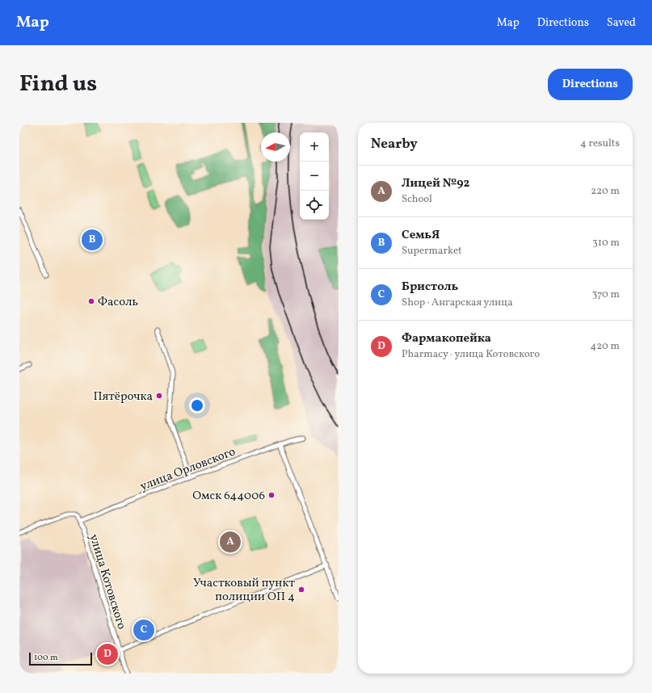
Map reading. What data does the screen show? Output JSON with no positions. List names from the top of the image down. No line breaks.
{"streets":{"street":["улица Орловского","улица Котовского"]},"crossings":[["улица Орловского","улица Котовского"]],"places":["Фасоль","Пятёрочка","Омск 644006","Участковый пункт полиции ОП 4"],"scale_bar":"100 m","north":"left","page":{"header":"Map","nav":["Map","Directions","Saved"],"title":"Find us","buttons":"Directions","heading":["Nearby","4 results"],"map_buttons":["+","−"],"list":[{"mark":"A","name":"Лицей №92","note":"School","value":"220 m"},{"mark":"B","name":"СемьЯ","note":"Supermarket","value":"310 m"},{"mark":"C","name":"Бристоль","note":"Shop · Ангарская улица","value":"370 m"},{"mark":"D","name":"Фармакопейка","note":"Pharmacy · улица Котовского","value":"420 m"}],"pins":["B","A","C","D"],"scale":"100 m"}}
